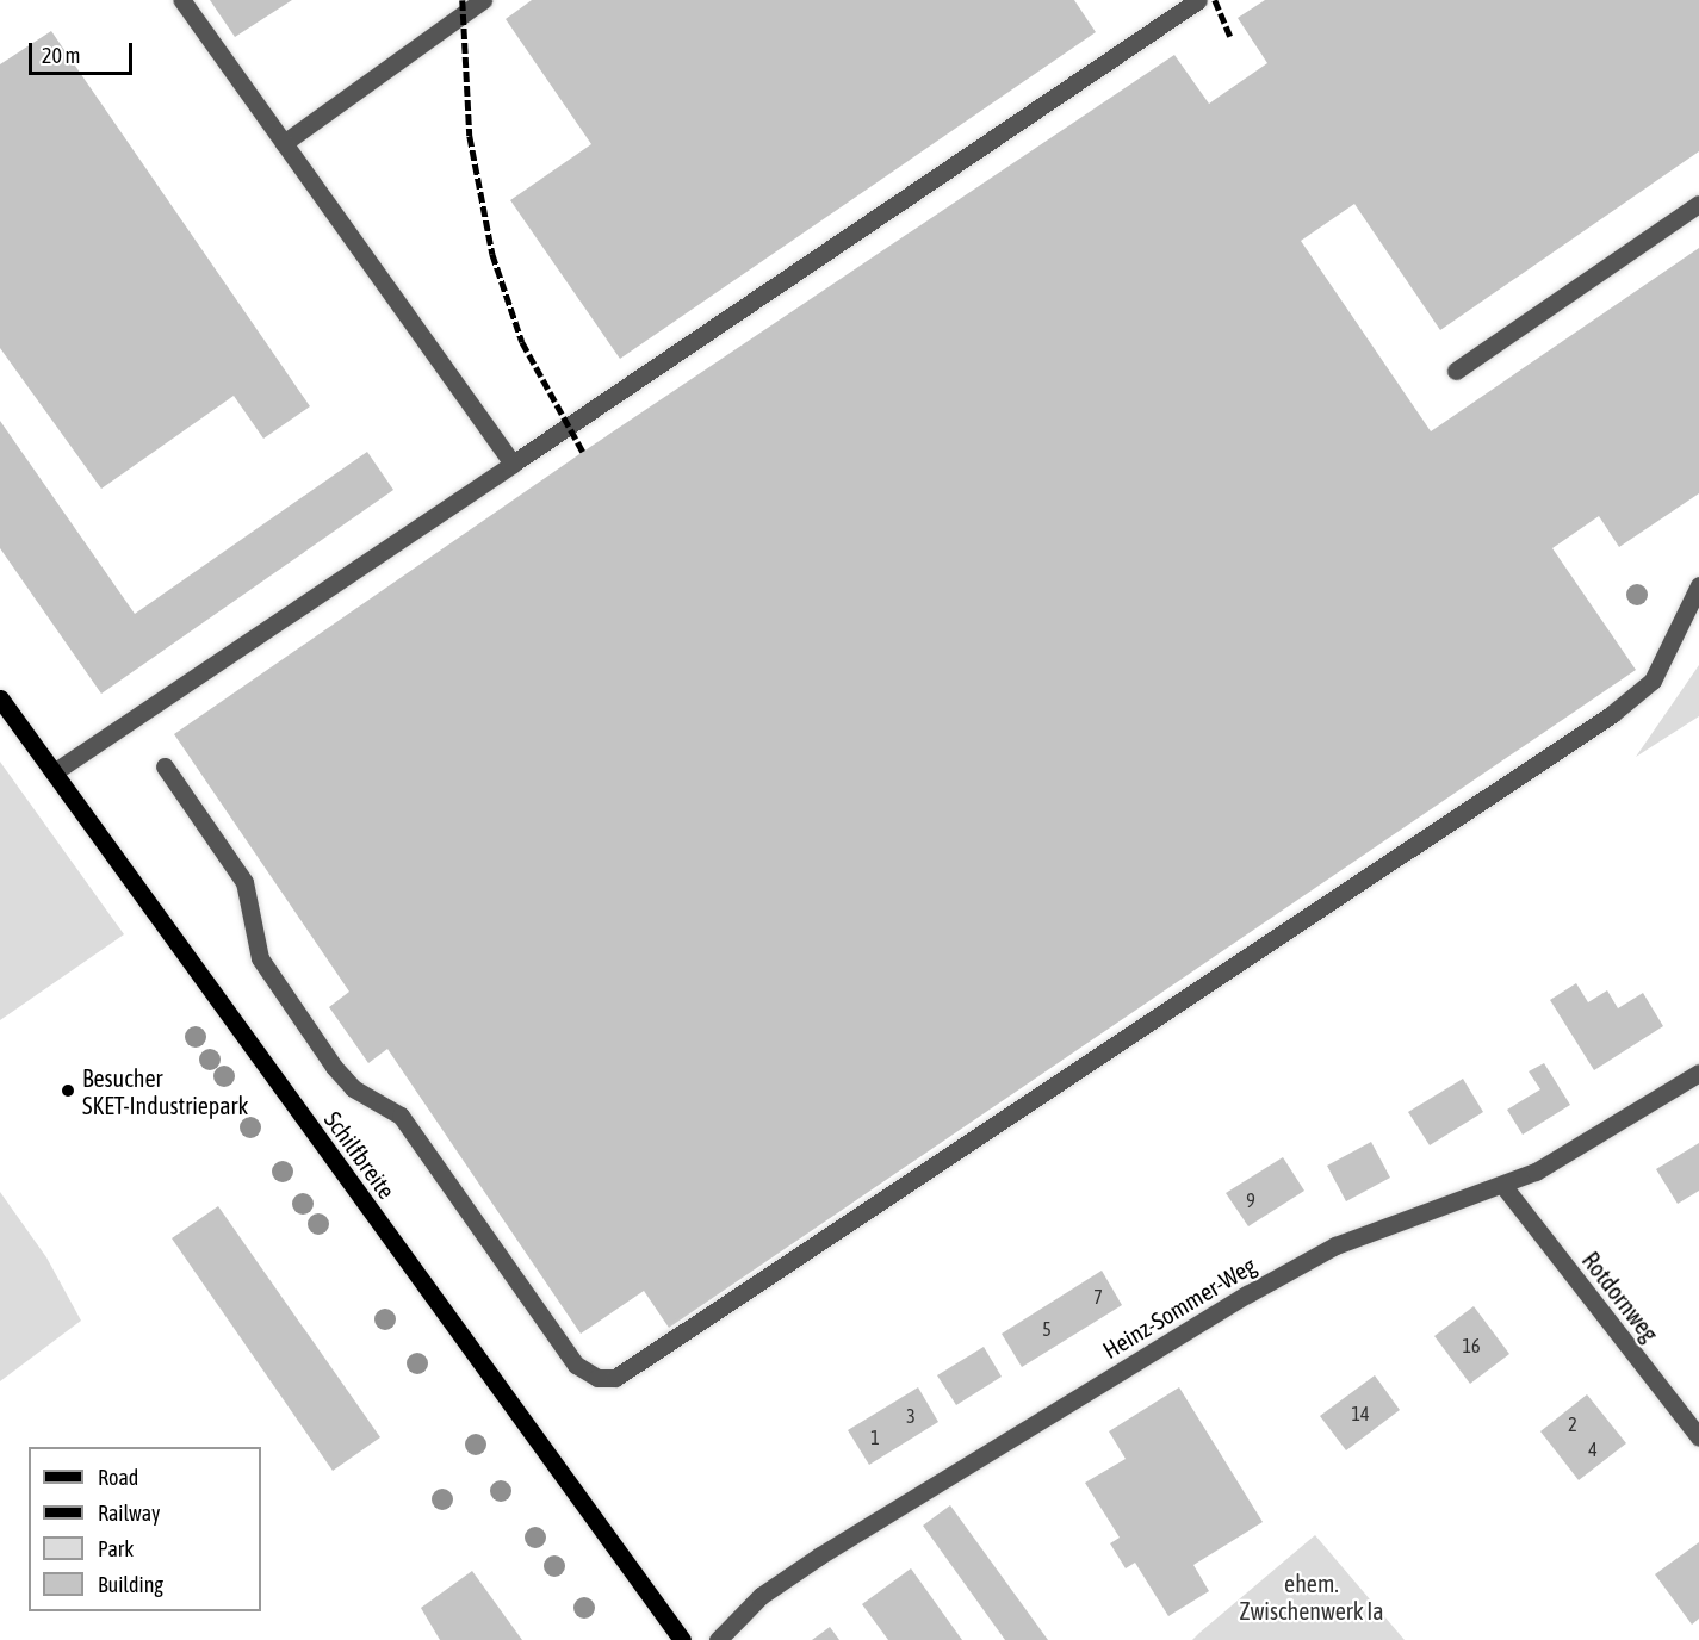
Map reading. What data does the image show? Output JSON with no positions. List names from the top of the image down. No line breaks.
{"streets":{"main road":["Schilfbreite"],"street":["Rotdornweg","Heinz-Sommer-Weg"]},"crossings":[["Rotdornweg","Heinz-Sommer-Weg"]],"parks":["ehem. Zwischenwerk Ia"],"places":["Besucher SKET-Industriepark"],"house_numbers":["9","7","5","16","14","3","2","1","4"],"legend":["Road","Railway","Park","Building"],"scale_bar":"20 m"}
